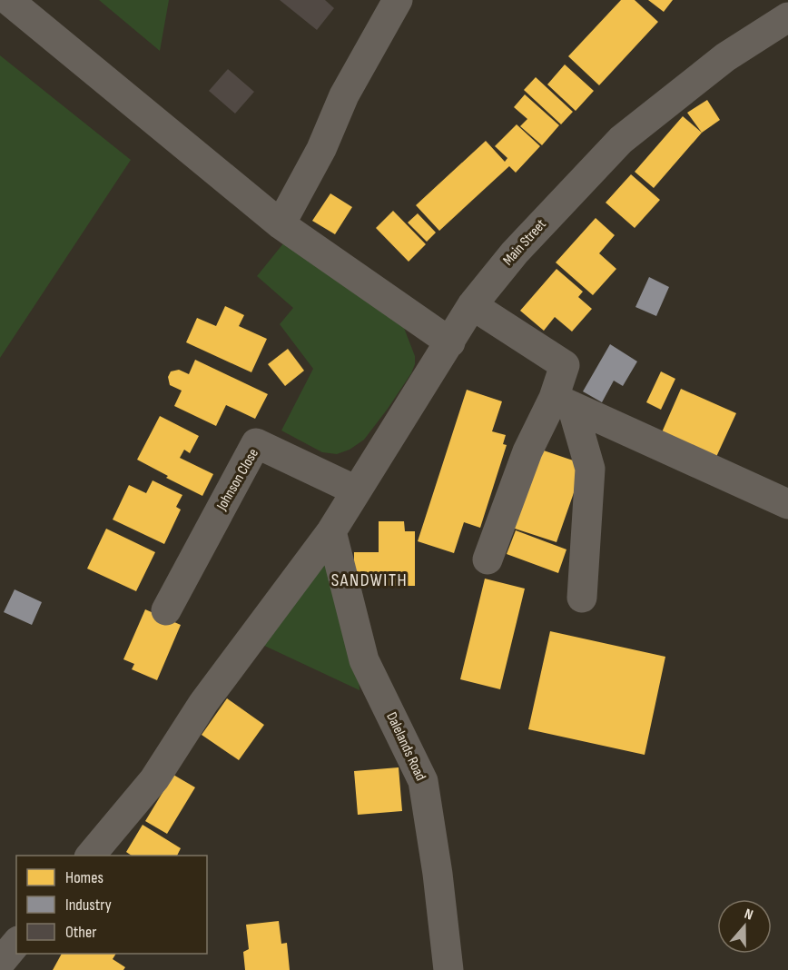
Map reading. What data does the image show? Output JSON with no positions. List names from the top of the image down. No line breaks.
{"streets":{"street":["Main Street","Johnson Close","Dalelands Road"]},"crossings":[["Main Street","Johnson Close"],["Main Street","Dalelands Road"]],"districts":["SANDWITH"],"legend":["Homes","Industry","Other"],"north":"top"}
